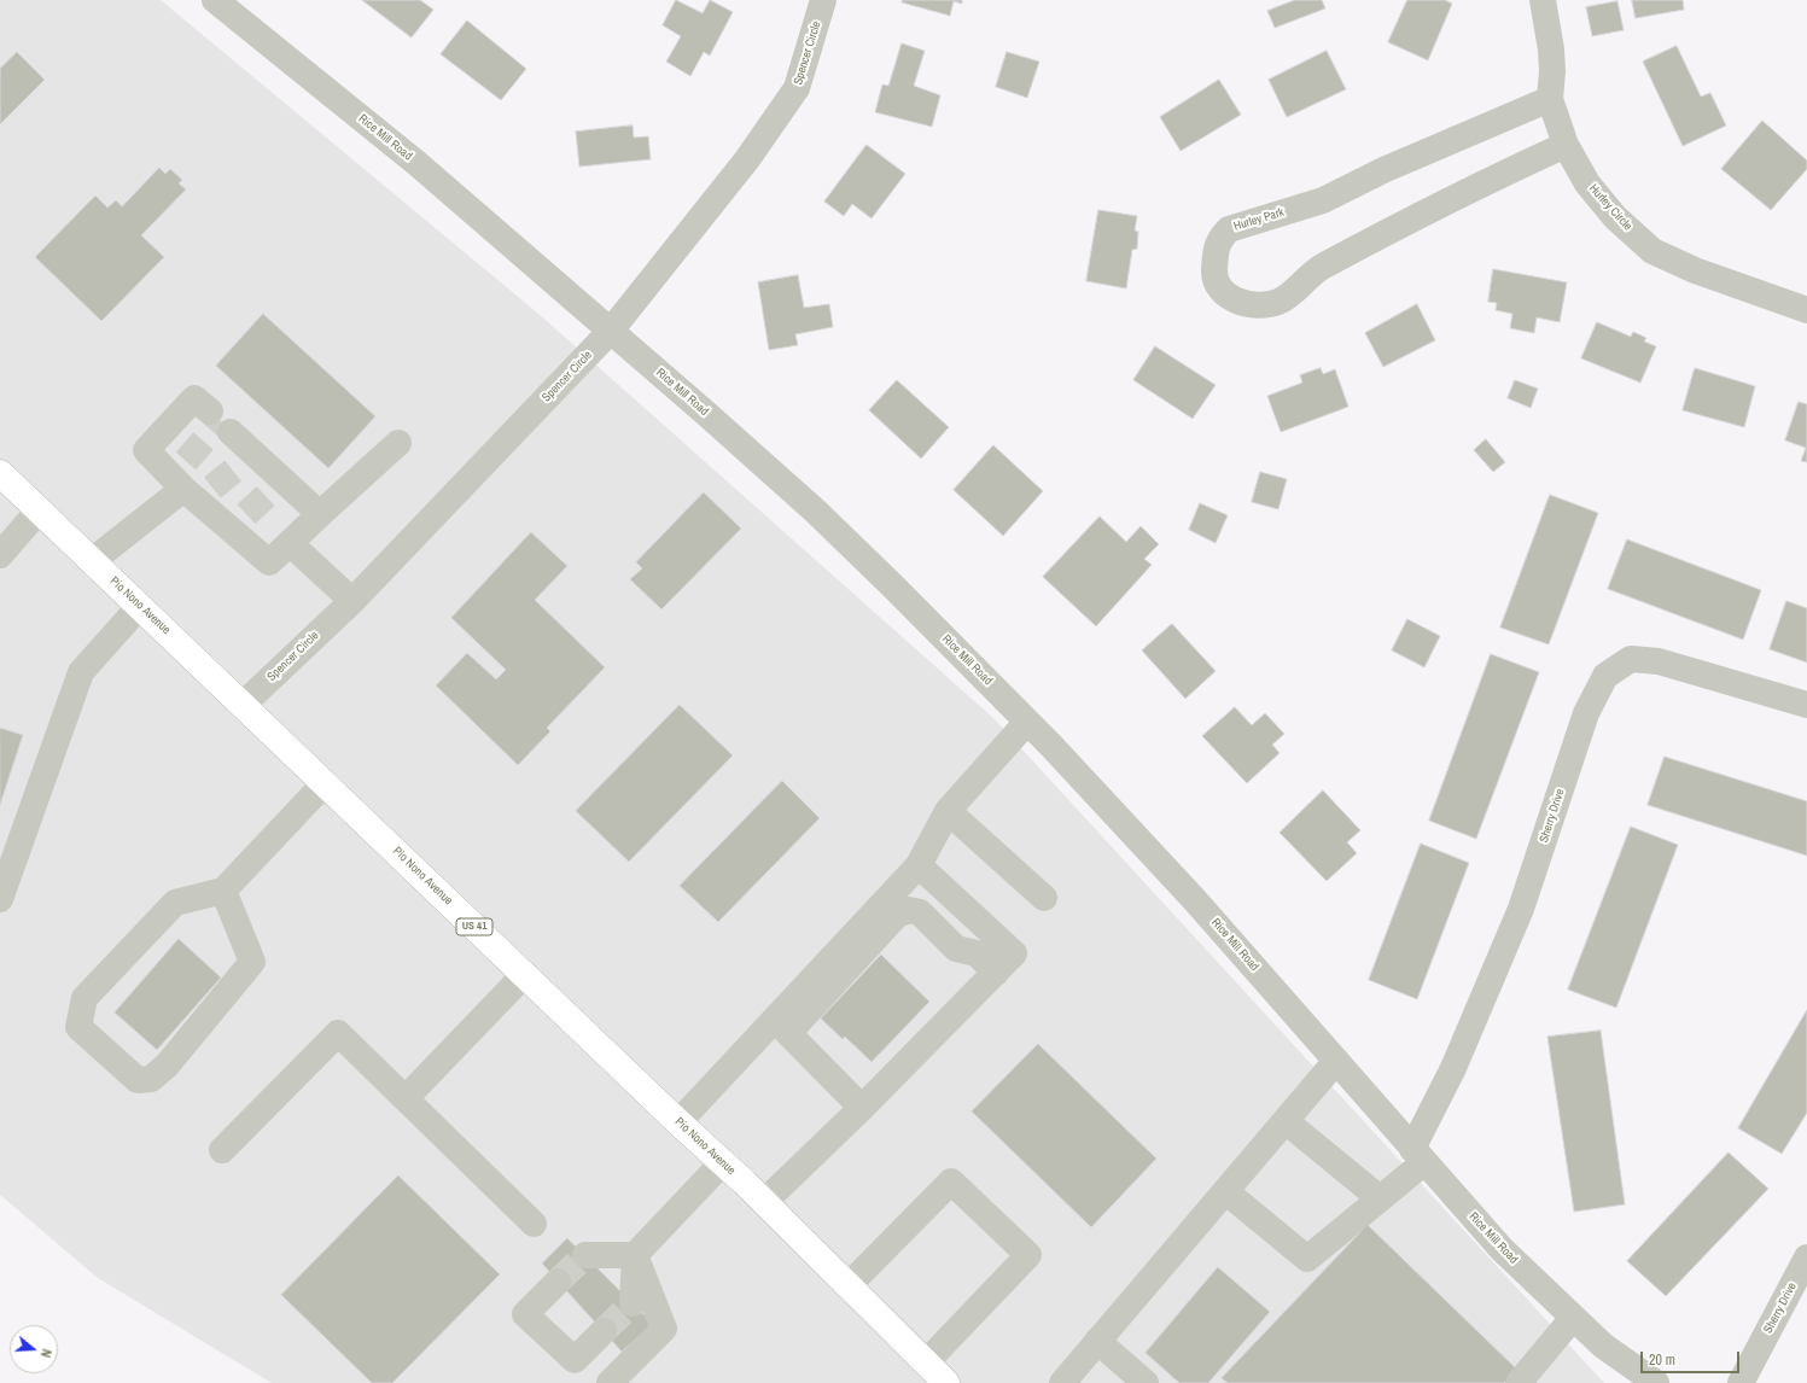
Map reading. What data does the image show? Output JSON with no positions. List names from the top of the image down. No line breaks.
{"streets":{"main road":["Pio Nono Avenue","US 41"],"street":["Spencer Circle","Rice Mill Road","Hurley Circle","Hurley Park","Sherry Drive"]},"crossings":[["Spencer Circle","Rice Mill Road"],["Spencer Circle","Pio Nono Avenue"],["Rice Mill Road","Sherry Drive"],["Hurley Circle","Hurley Park"]],"scale_bar":"20 m","north":"right"}
